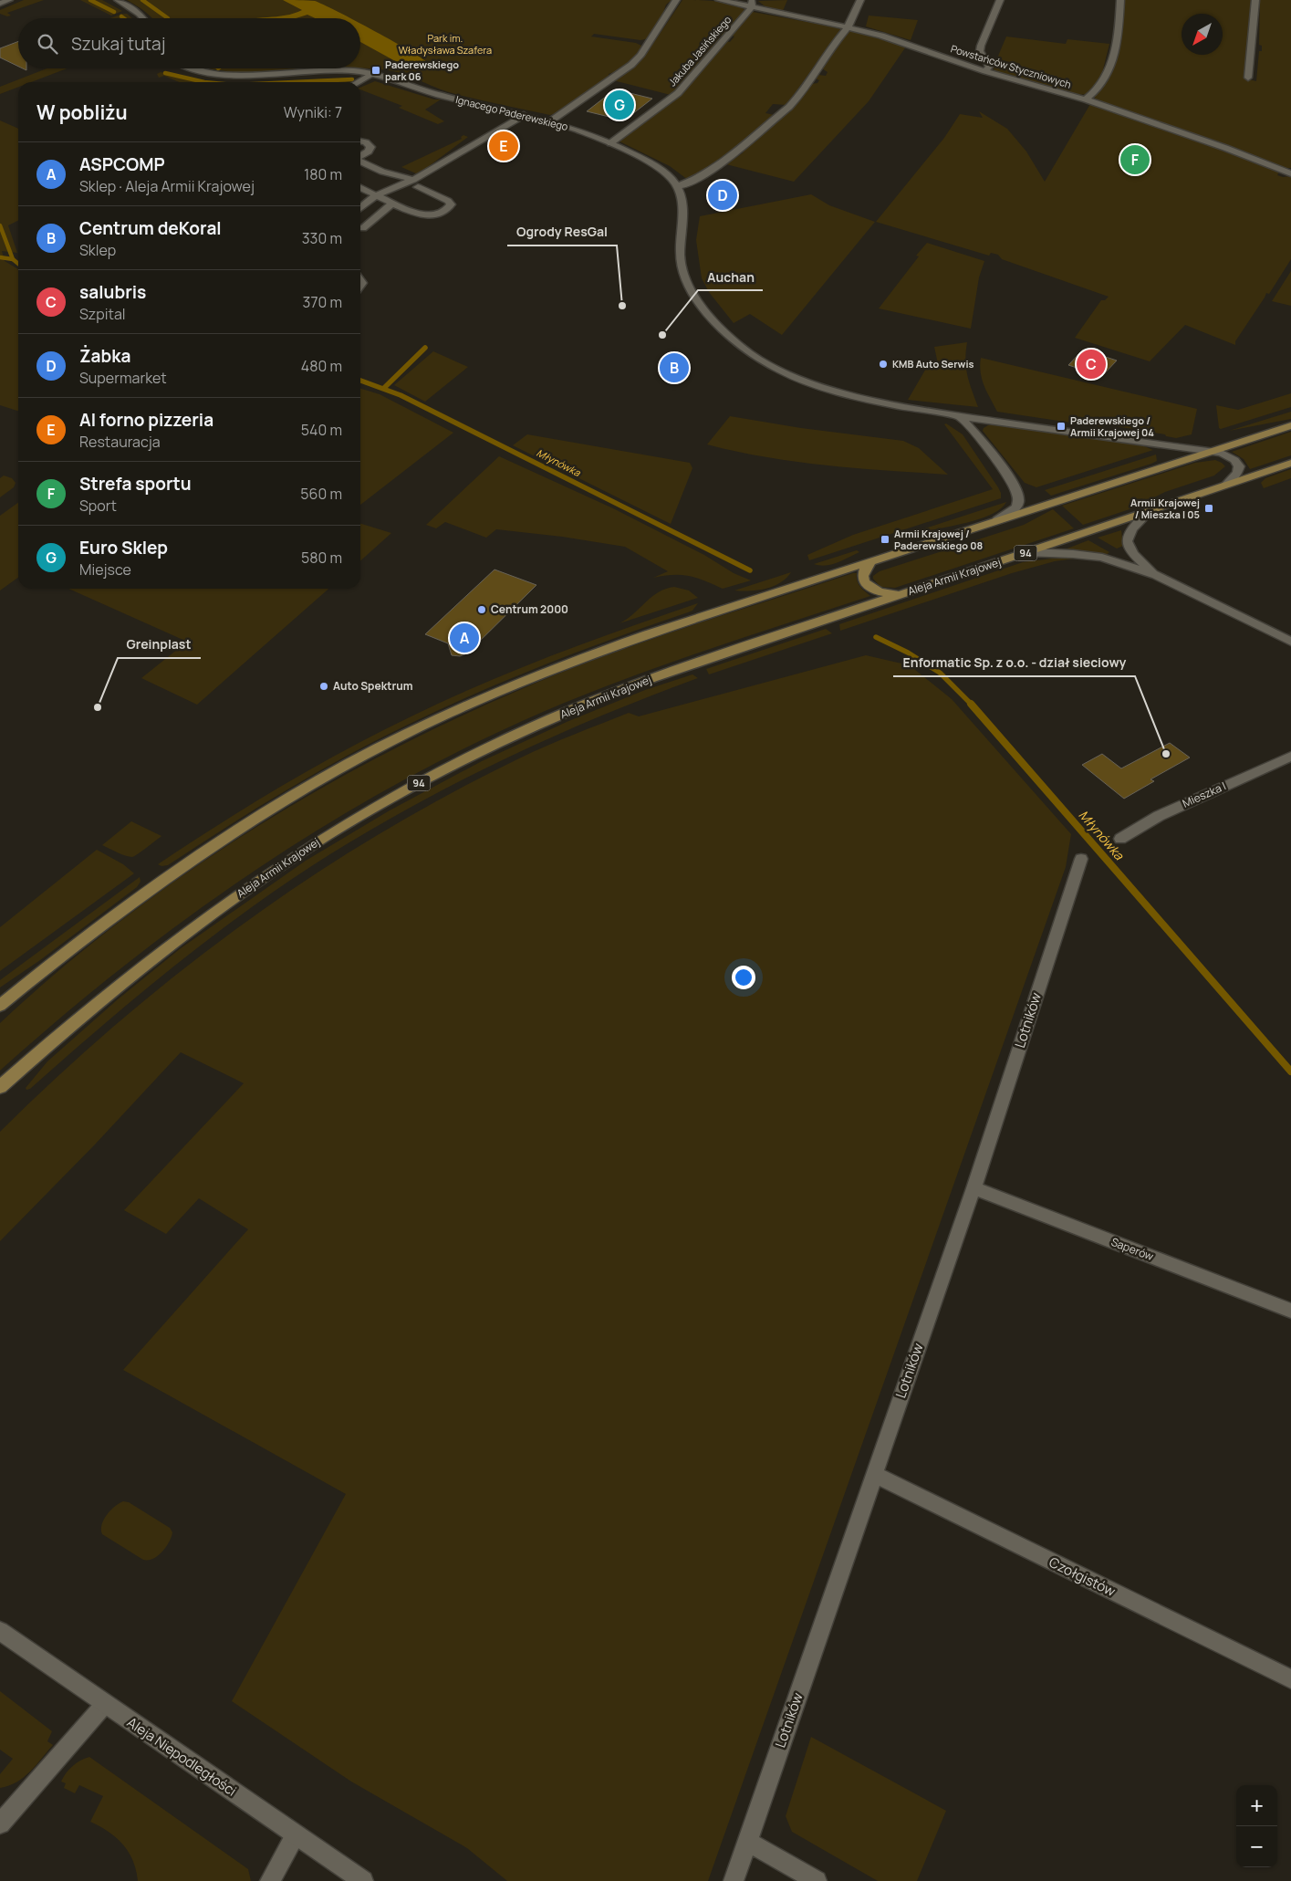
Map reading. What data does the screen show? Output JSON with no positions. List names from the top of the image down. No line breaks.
{"streets":{"main road":["94","Aleja Armii Krajowej"],"street":["Jakuba Jasińskiego","Powstańców Styczniowych","Ignacego Paderewskiego","Mieszka I","Lotników","Saperów","Czołgistów","Aleja Niepodległości"]},"crossings":[["Jakuba Jasińskiego","Powstańców Styczniowych"],["Jakuba Jasińskiego","Ignacego Paderewskiego"],["Lotników","Saperów"],["Lotników","Czołgistów"]],"water":["Młynówka"],"parks":["Park im. Władysława Szafera"],"places":{"transit":["Paderewskiego park 06","Paderewskiego / Armii Krajowej 04","Armii Krajowej / Mieszka I 05","Armii Krajowej / Paderewskiego 08"],"other":["Ogrody ResGal","Auchan","KMB Auto Serwis","Centrum 2000","Auto Spektrum","Greinplast","Enformatic Sp. z o.o. - dział sieciowy"]},"north":"bottom left","page":{"search":"Szukaj tutaj","heading":["W pobliżu","Wyniki: 7"],"pins":["G","E","F","D","C","B","A"],"list":[{"mark":"A","name":"ASPCOMP","note":"Sklep · Aleja Armii Krajowej","value":"180 m"},{"mark":"B","name":"Centrum deKoral","note":"Sklep","value":"330 m"},{"mark":"C","name":"salubris","note":"Szpital","value":"370 m"},{"mark":"D","name":"Żabka","note":"Supermarket","value":"480 m"},{"mark":"E","name":"Al forno pizzeria","note":"Restauracja","value":"540 m"},{"mark":"F","name":"Strefa sportu","note":"Sport","value":"560 m"},{"mark":"G","name":"Euro Sklep","note":"Miejsce","value":"580 m"}],"map_buttons":["+","−"]}}
